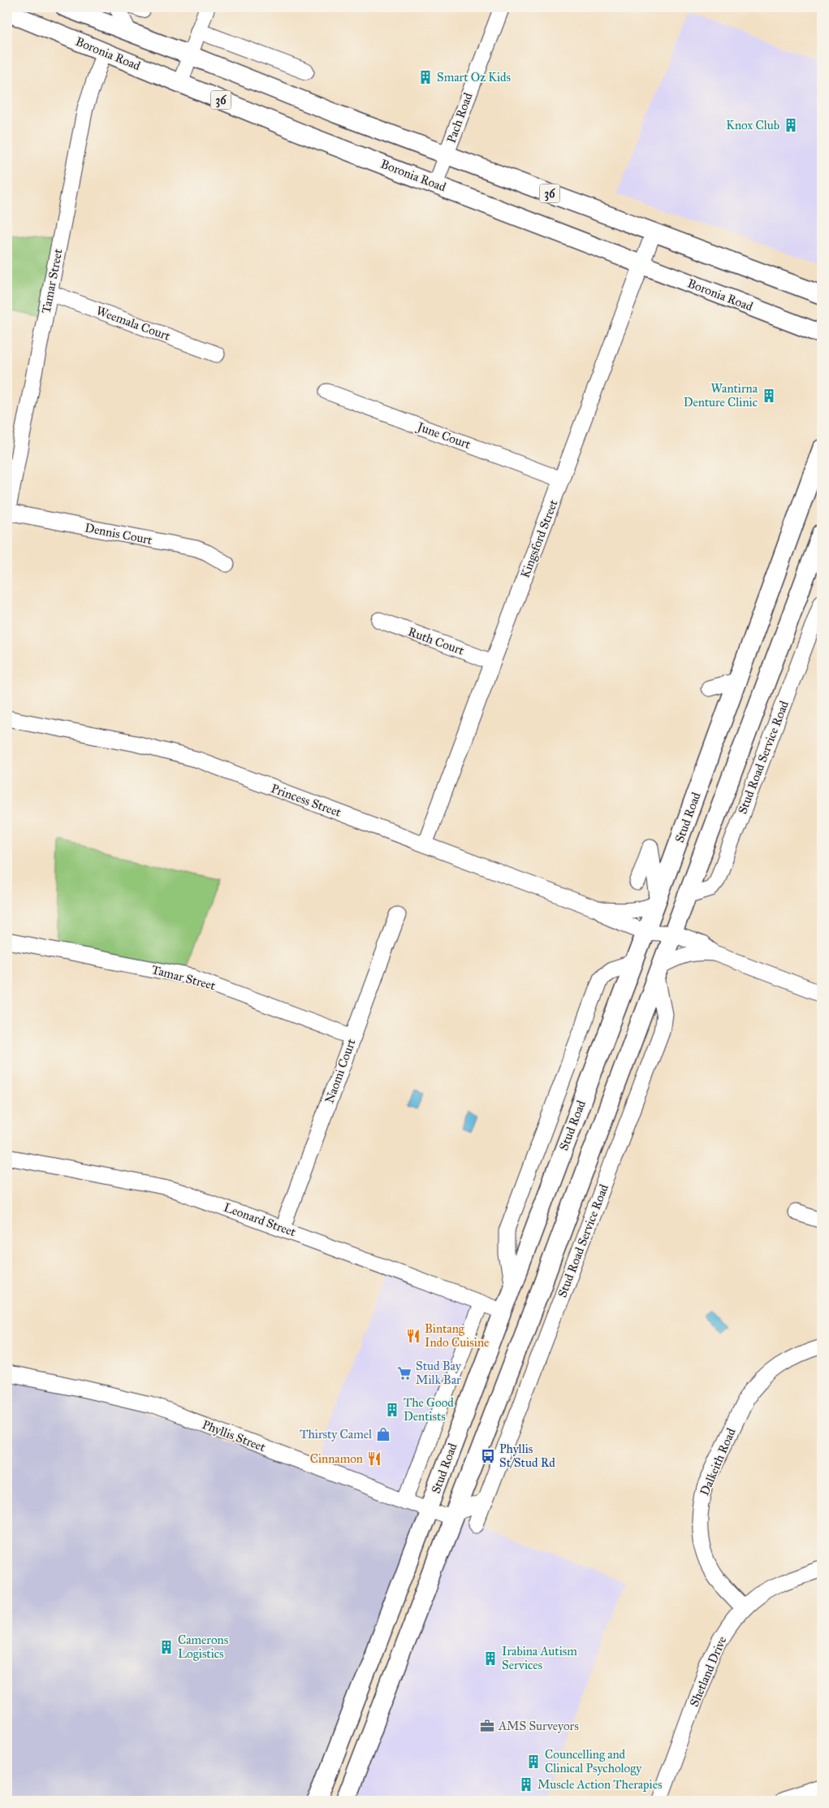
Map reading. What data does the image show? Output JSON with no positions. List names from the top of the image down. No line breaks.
{"streets":{"main road":["Boronia Road","36","Stud Road"],"street":["Pach Road","Tamar Street","Weemala Court","June Court","Dennis Court","Kingsford Street","Ruth Court","Stud Road Service Road","Princess Street","Naomi Court","Leonard Street","Phyllis Street","Dalkeith Road","Shetland Drive"]},"crossings":[["Boronia Road","Pach Road"],["Boronia Road","Tamar Street"],["Boronia Road","Kingsford Street"],["36","Pach Road"],["36","Kingsford Street"],["Tamar Street","Weemala Court"],["Tamar Street","Dennis Court"],["Tamar Street","Naomi Court"],["June Court","Kingsford Street"],["Kingsford Street","Ruth Court"],["Kingsford Street","Princess Street"],["Princess Street","Stud Road"],["Stud Road","Leonard Street"],["Stud Road","Phyllis Street"],["Naomi Court","Leonard Street"],["Dalkeith Road","Shetland Drive"]],"places":{"building":["Smart Oz Kids","Knox Club","Wantirna Denture Clinic","The Good Dentists","Camerons Logistics","Irabina Autism Services","Councelling and Clinical Psychology","Muscle Action Therapies"],"restaurant":["Bintang Indo Cuisine","Cinnamon"],"supermarket":["Stud Bay Milk Bar"],"shop":["Thirsty Camel"],"bus stop":["Phyllis St/Stud Rd"],"office":["AMS Surveyors"]}}
